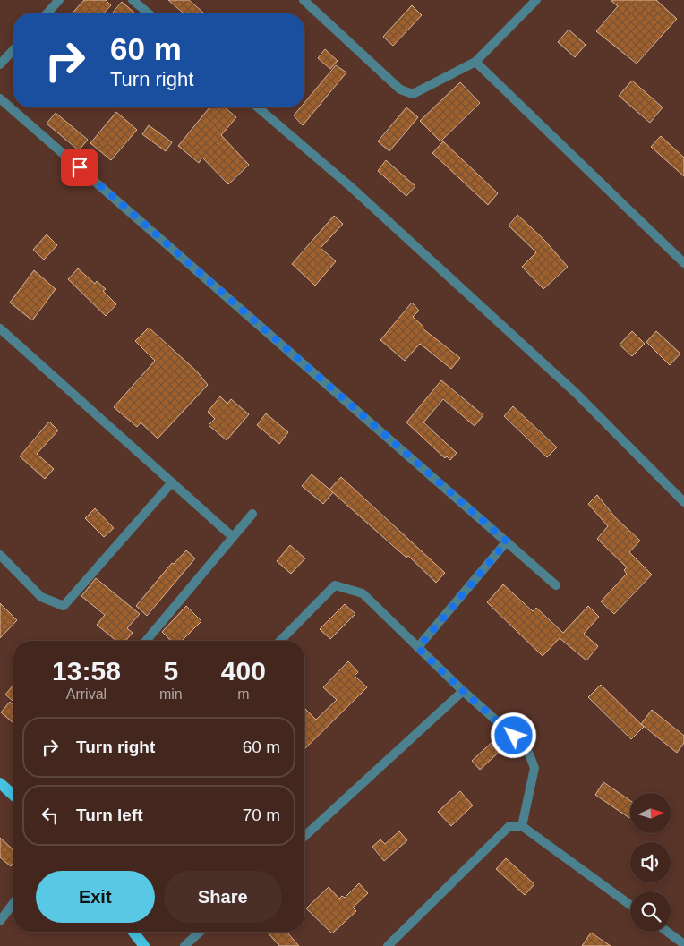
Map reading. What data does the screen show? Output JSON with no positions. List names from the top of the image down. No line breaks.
{"north":"right","page":{"turn":["60 m","Turn right"],"eta":["13:58","Arrival","5","min","400","m"],"list":[{"name":"Turn right","value":"60 m"},{"name":"Turn left","value":"70 m"}],"buttons":["Exit","Share"]}}
